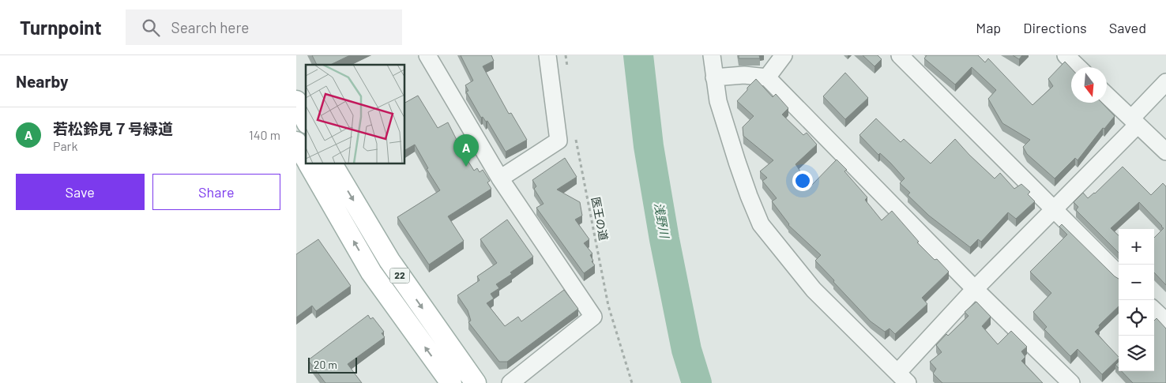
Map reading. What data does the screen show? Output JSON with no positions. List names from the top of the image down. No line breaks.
{"streets":{"main road":["22"],"path":["医王の道"]},"water":["浅野川"],"scale_bar":"20 m","north":"bottom","page":{"header":"Turnpoint","search":"Search here","nav":["Map","Directions","Saved"],"heading":"Nearby","list":[{"mark":"A","name":"若松鈴見７号緑道","note":"Park","value":"140 m"}],"pins":"A","buttons":["Save","Share"],"map_buttons":["+","−"],"scale":"20 m"}}
